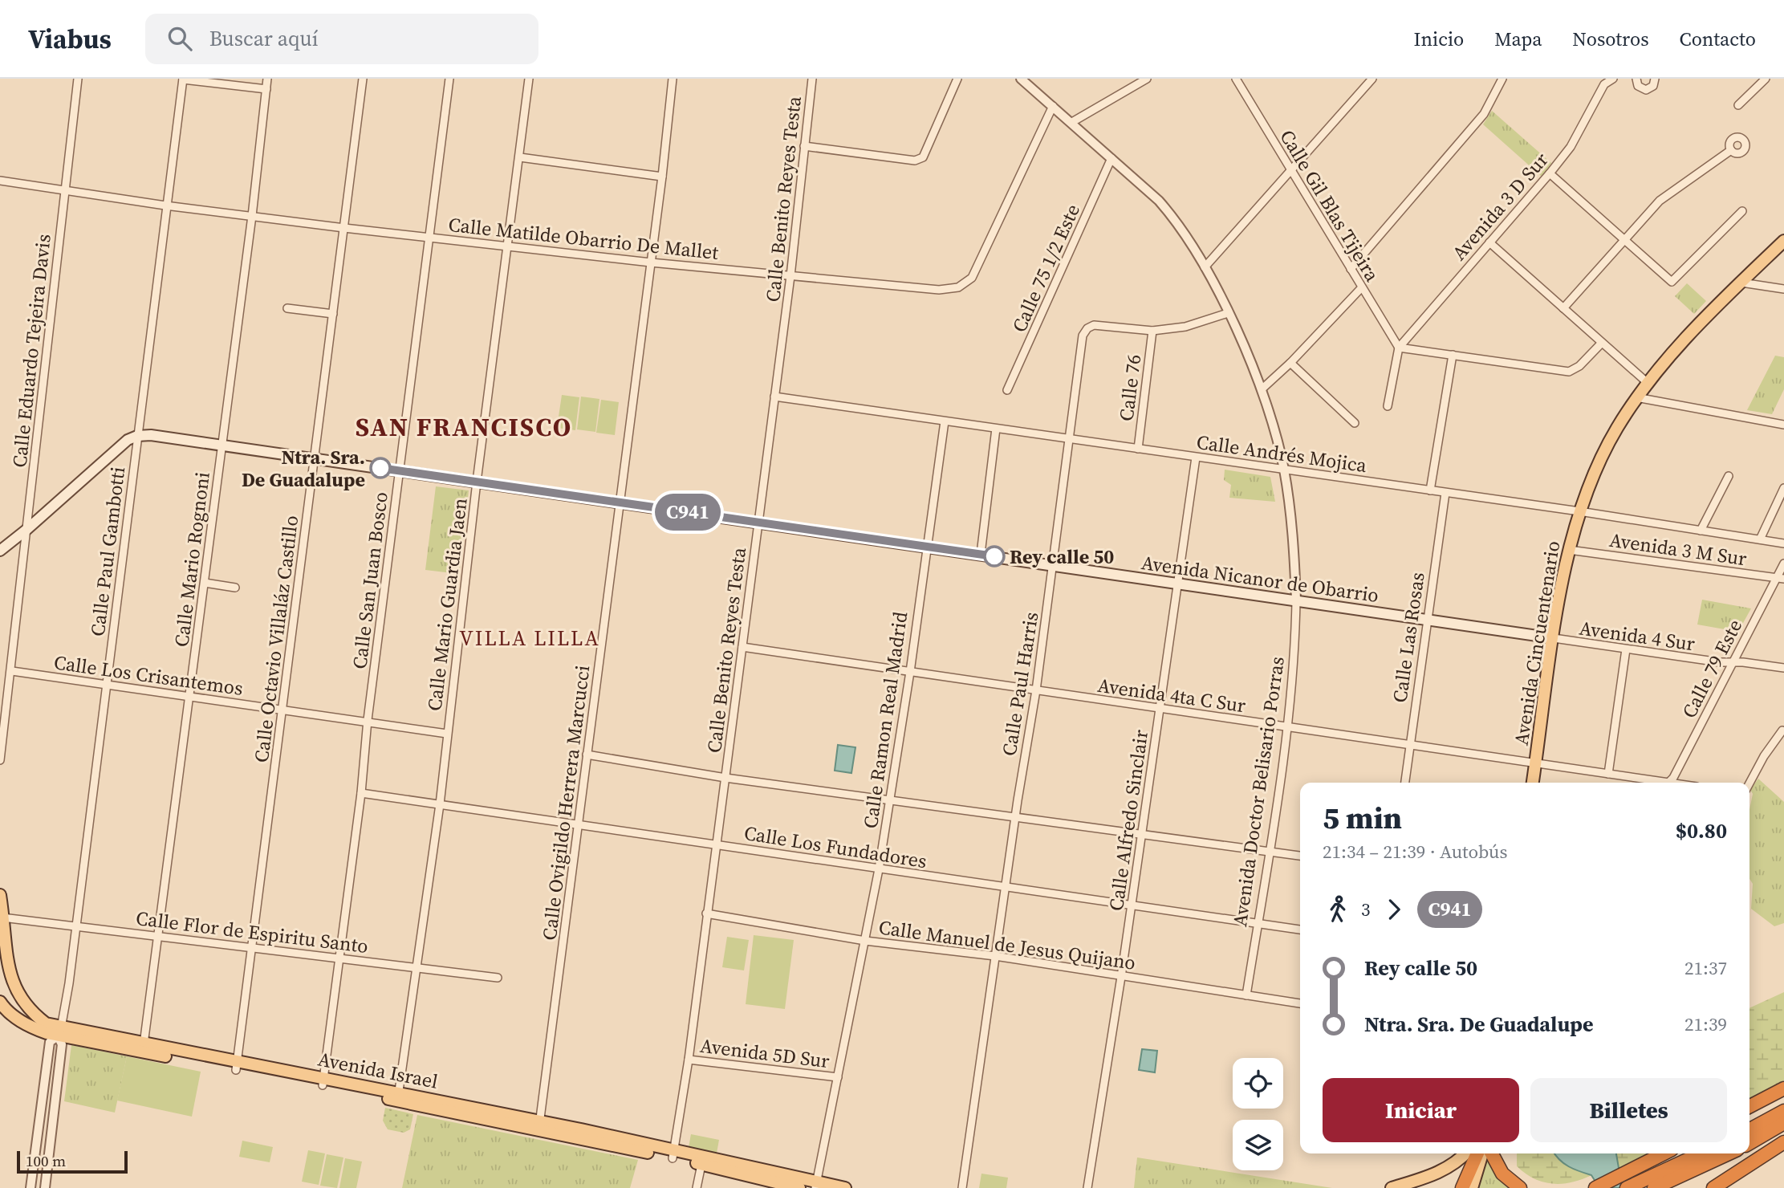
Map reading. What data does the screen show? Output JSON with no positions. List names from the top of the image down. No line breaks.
{"streets":{"main road":["Avenida Nicanor de Obarrio","Avenida Cincuentenario","Avenida Israel"],"street":["Calle Benito Reyes Testa","Calle Gil Blas Tijeira","Avenida 3 D Sur","Calle Matilde Obarrio De Mallet","Calle 75 1/2 Este","Calle Eduardo Tejeira Davis","Calle 76","Calle Andrés Mojica","Avenida 3 M Sur","Calle Paul Gambotti","Calle Mario Rognoni","Calle San Juan Bosco","Calle Mario Guardia Jaen","Avenida 4 Sur","Calle Las Rosas","Calle Octavio Villaláz Castillo","Calle 79 Este","Calle Los Crisantemos","Calle Paul Harris","Avenida 4ta C Sur","Calle Ramon Real Madrid","Avenida Doctor Belisario Porras","Calle Ovigildo Herrera Marcucci","Calle Alfredo Sinclair","Calle Los Fundadores","Calle Flor de Espiritu Santo","Calle Manuel de Jesus Quijano","Avenida 5D Sur"]},"crossings":[["Calle Benito Reyes Testa","Calle Matilde Obarrio De Mallet"],["Calle Benito Reyes Testa","Calle Andrés Mojica"],["Calle Benito Reyes Testa","Avenida Nicanor de Obarrio"],["Calle Benito Reyes Testa","Avenida 4ta C Sur"],["Calle Benito Reyes Testa","Calle Los Fundadores"],["Calle Benito Reyes Testa","Calle Manuel de Jesus Quijano"],["Calle Benito Reyes Testa","Avenida 5D Sur"],["Calle Benito Reyes Testa","Avenida Israel"],["Calle Gil Blas Tijeira","Avenida 3 D Sur"],["Calle Matilde Obarrio De Mallet","Calle Eduardo Tejeira Davis"],["Calle Matilde Obarrio De Mallet","Calle Paul Gambotti"],["Calle Matilde Obarrio De Mallet","Calle Mario Rognoni"],["Calle Matilde Obarrio De Mallet","Calle San Juan Bosco"],["Calle Matilde Obarrio De Mallet","Calle Mario Guardia Jaen"],["Calle Matilde Obarrio De Mallet","Calle Octavio Villaláz Castillo"],["Calle Matilde Obarrio De Mallet","Avenida Doctor Belisario Porras"],["Calle Matilde Obarrio De Mallet","Calle Ovigildo Herrera Marcucci"],["Calle 75 1/2 Este","Avenida Doctor Belisario Porras"],["Calle Eduardo Tejeira Davis","Calle Los Crisantemos"],["Calle 76","Calle Andrés Mojica"],["Calle 76","Calle Paul Harris"],["Calle Andrés Mojica","Calle Las Rosas"],["Calle Andrés Mojica","Avenida Cincuentenario"],["Calle Andrés Mojica","Calle Paul Harris"],["Calle Andrés Mojica","Calle Ramon Real Madrid"],["Calle Andrés Mojica","Avenida Doctor Belisario Porras"],["Calle Andrés Mojica","Calle Alfredo Sinclair"],["Avenida 3 M Sur","Avenida Cincuentenario"],["Avenida 3 M Sur","Calle 79 Este"],["Calle Paul Gambotti","Avenida Nicanor de Obarrio"],["Calle Paul Gambotti","Calle Los Crisantemos"],["Calle Paul Gambotti","Calle Flor de Espiritu Santo"],["Calle Paul Gambotti","Avenida Israel"],["Calle Mario Rognoni","Avenida Nicanor de Obarrio"],["Calle Mario Rognoni","Calle Los Crisantemos"],["Calle Mario Rognoni","Calle Flor de Espiritu Santo"],["Calle Mario Rognoni","Avenida Israel"],["Avenida Nicanor de Obarrio","Calle San Juan Bosco"],["Avenida Nicanor de Obarrio","Calle Mario Guardia Jaen"],["Avenida Nicanor de Obarrio","Avenida 4 Sur"],["Avenida Nicanor de Obarrio","Calle Las Rosas"],["Avenida Nicanor de Obarrio","Calle Octavio Villaláz Castillo"],["Avenida Nicanor de Obarrio","Avenida Cincuentenario"],["Avenida Nicanor de Obarrio","Calle Paul Harris"],["Avenida Nicanor de Obarrio","Calle Ramon Real Madrid"],["Avenida Nicanor de Obarrio","Avenida Doctor Belisario Porras"],["Avenida Nicanor de Obarrio","Calle Ovigildo Herrera Marcucci"],["Avenida Nicanor de Obarrio","Calle Alfredo Sinclair"],["Calle San Juan Bosco","Calle Los Crisantemos"],["Calle San Juan Bosco","Calle Los Fundadores"],["Calle San Juan Bosco","Calle Flor de Espiritu Santo"],["Calle San Juan Bosco","Avenida Israel"],["Calle Mario Guardia Jaen","Calle Los Crisantemos"],["Calle Mario Guardia Jaen","Calle Los Fundadores"],["Calle Mario Guardia Jaen","Calle Flor de Espiritu Santo"],["Calle Mario Guardia Jaen","Avenida Israel"],["Avenida 4 Sur","Avenida Cincuentenario"],["Avenida 4 Sur","Calle 79 Este"],["Calle Las Rosas","Avenida 4ta C Sur"],["Calle Octavio Villaláz Castillo","Calle Los Crisantemos"],["Calle Octavio Villaláz Castillo","Calle Flor de Espiritu Santo"],["Calle Octavio Villaláz Castillo","Avenida Israel"],["Avenida Cincuentenario","Avenida 4ta C Sur"],["Calle Paul Harris","Avenida 4ta C Sur"],["Calle Paul Harris","Avenida Doctor Belisario Porras"],["Calle Paul Harris","Calle Los Fundadores"],["Calle Paul Harris","Calle Manuel de Jesus Quijano"],["Avenida 4ta C Sur","Calle Ramon Real Madrid"],["Avenida 4ta C Sur","Avenida Doctor Belisario Porras"],["Avenida 4ta C Sur","Calle Alfredo Sinclair"],["Calle Ramon Real Madrid","Calle Los Fundadores"],["Calle Ramon Real Madrid","Calle Manuel de Jesus Quijano"],["Calle Ramon Real Madrid","Avenida 5D Sur"],["Calle Ramon Real Madrid","Avenida Israel"],["Avenida Doctor Belisario Porras","Calle Los Fundadores"],["Avenida Doctor Belisario Porras","Calle Manuel de Jesus Quijano"],["Calle Ovigildo Herrera Marcucci","Calle Los Fundadores"],["Calle Ovigildo Herrera Marcucci","Avenida Israel"],["Calle Alfredo Sinclair","Calle Los Fundadores"],["Calle Alfredo Sinclair","Calle Manuel de Jesus Quijano"],["Calle Flor de Espiritu Santo","Avenida Israel"]],"districts":["SAN FRANCISCO","VILLA LILLA"],"places":["Ntra. Sra. De Guadalupe","Rey calle 50"],"lines":["bus line C941"],"scale_bar":"100 m","page":{"header":"Viabus","search":"Buscar aquí","nav":["Inicio","Mapa","Nosotros","Contacto"],"on_map":"C941","heading":["5 min","21:34 – 21:39 · Autobús","$0.80"],"legs":["3","C941"],"list":[{"name":"Rey calle 50","value":"21:37"},{"name":"Ntra. Sra. De Guadalupe","value":"21:39"}],"buttons":["Iniciar","Billetes"],"scale":"100 m"}}
